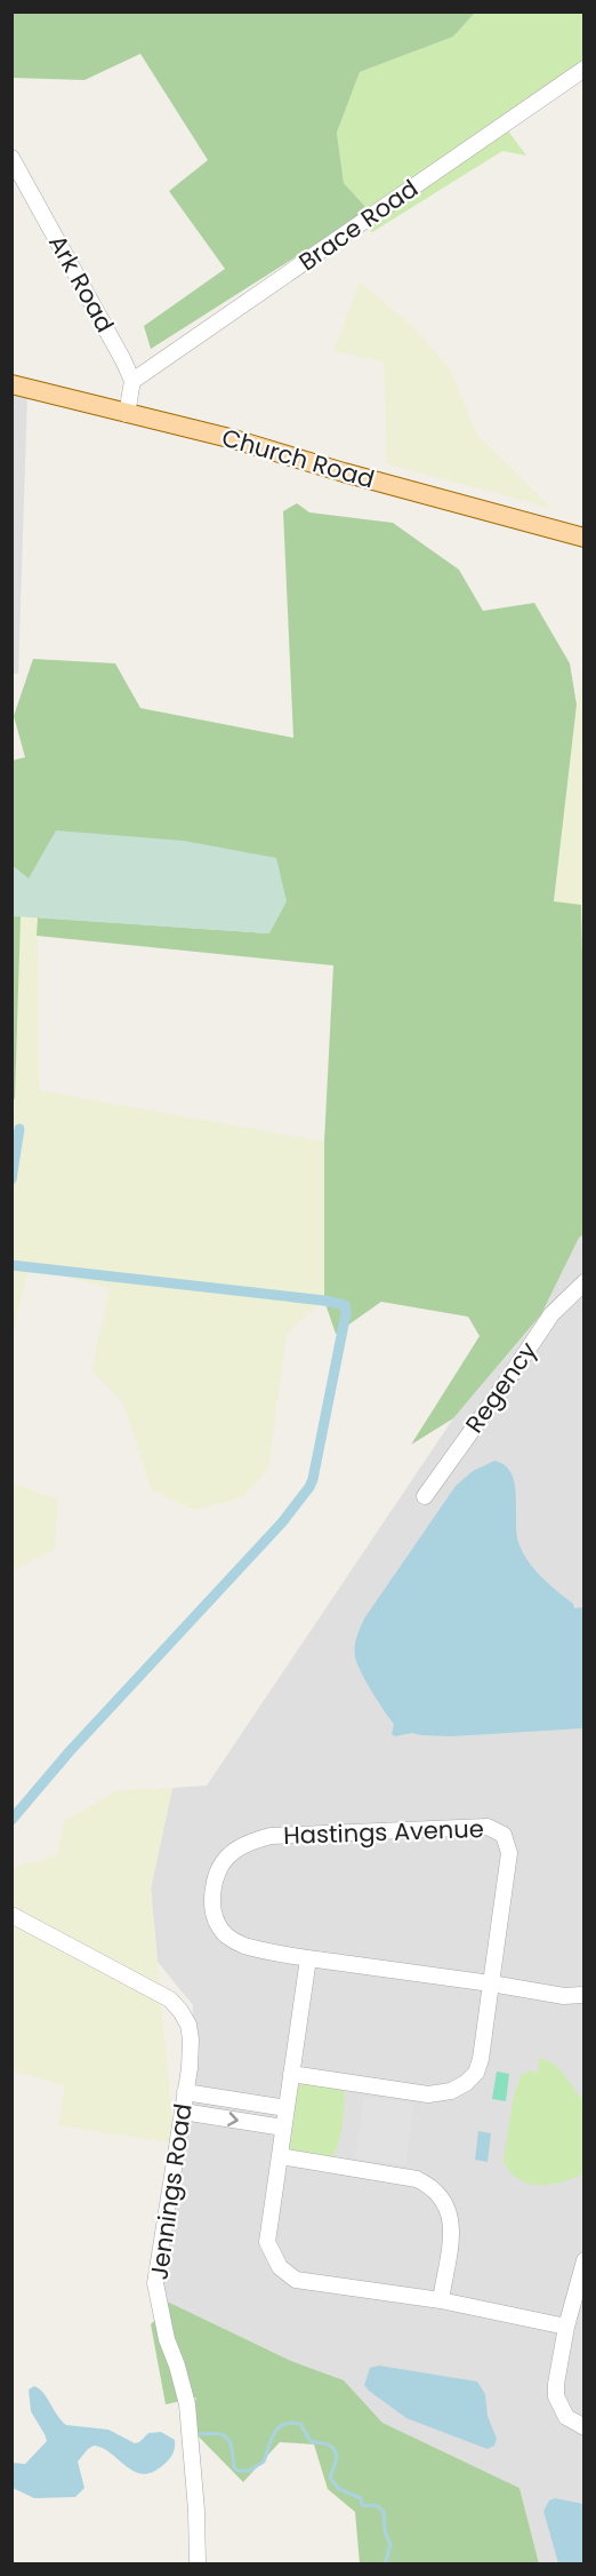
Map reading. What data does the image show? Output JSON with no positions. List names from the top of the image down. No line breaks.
{"streets":{"main road":["Church Road"],"street":["Brace Road","Ark Road","Regency","Hastings Avenue","Jennings Road"]},"crossings":[["Brace Road","Ark Road"]]}
